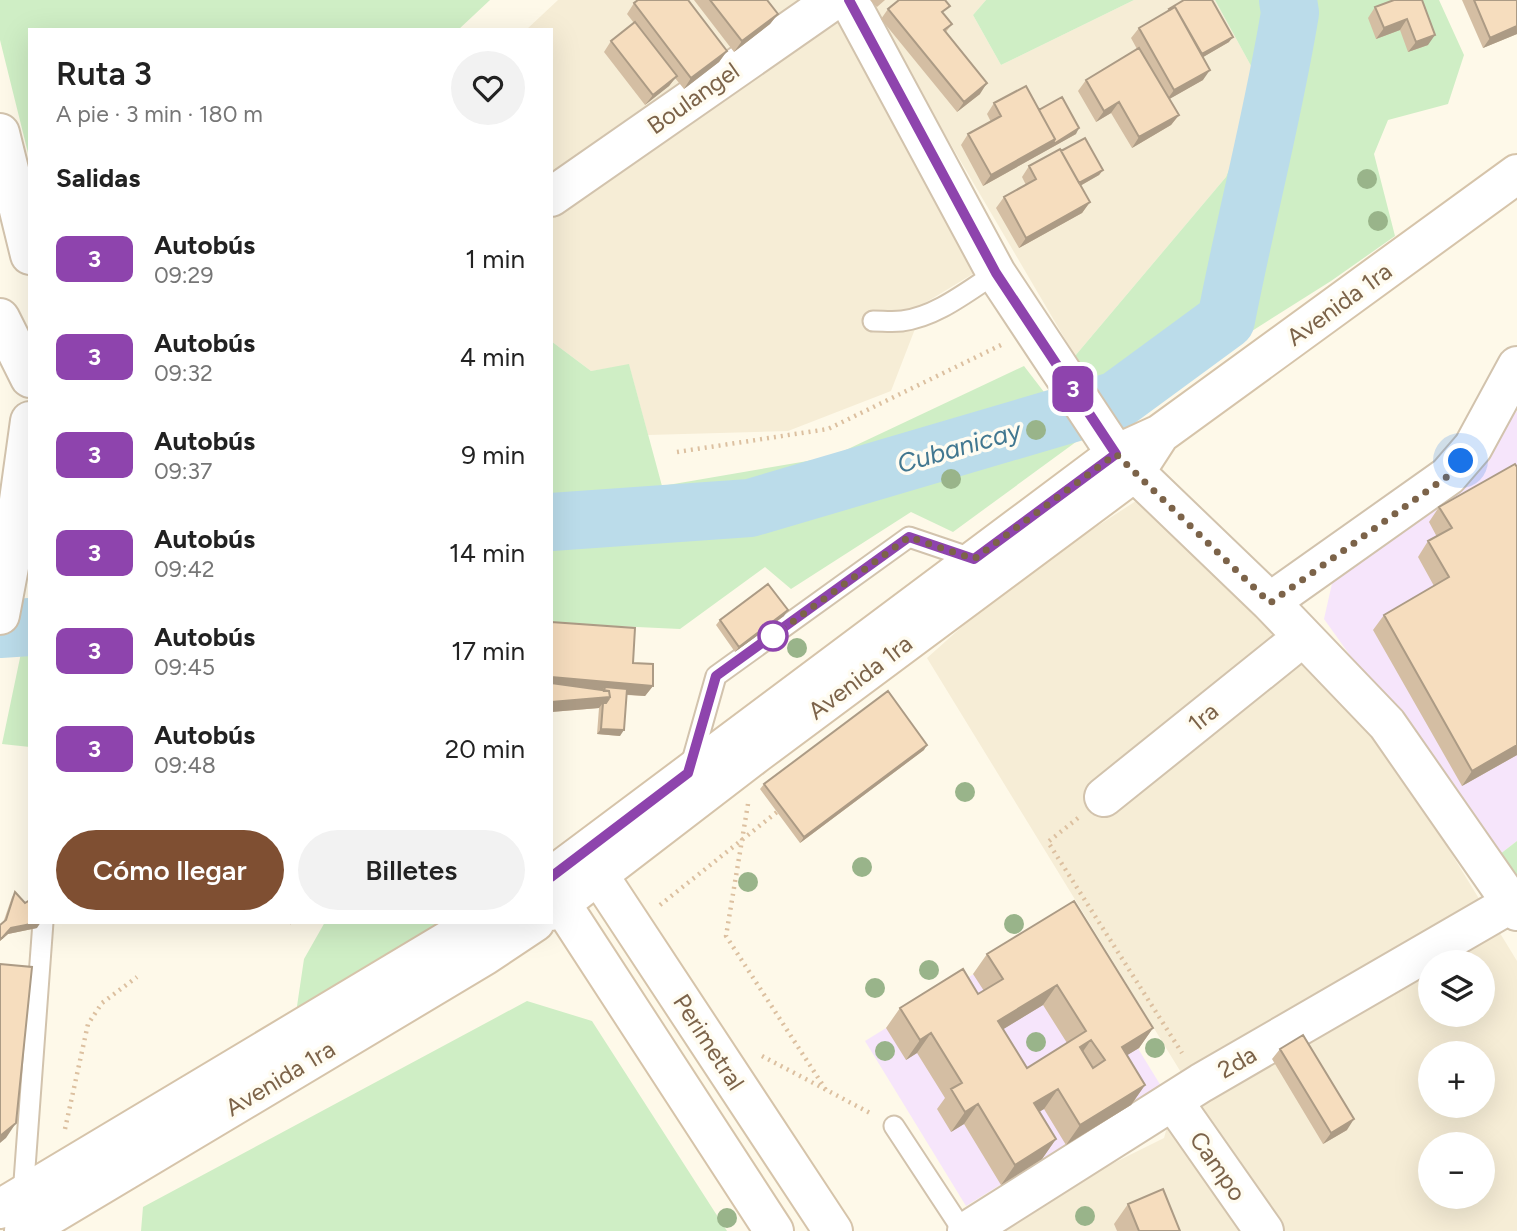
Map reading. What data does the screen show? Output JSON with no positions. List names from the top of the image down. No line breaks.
{"streets":{"main road":["Boulangel","Avenida 1ra","1ra","Perimetral","2da","Campo"]},"crossings":[["Avenida 1ra","Perimetral"],["2da","Campo"]],"water":["Cubanicay"],"lines":["bus line 3"],"page":{"on_map":"3","heading":[["Ruta 3","A pie · 3 min · 180 m"],"Salidas"],"list":[{"mark":"3","name":"Autobús","note":"09:29","value":"1 min"},{"mark":"3","name":"Autobús","note":"09:32","value":"4 min"},{"mark":"3","name":"Autobús","note":"09:37","value":"9 min"},{"mark":"3","name":"Autobús","note":"09:42","value":"14 min"},{"mark":"3","name":"Autobús","note":"09:45","value":"17 min"},{"mark":"3","name":"Autobús","note":"09:48","value":"20 min"}],"buttons":["Cómo llegar","Billetes"],"map_buttons":["+","−"]}}
